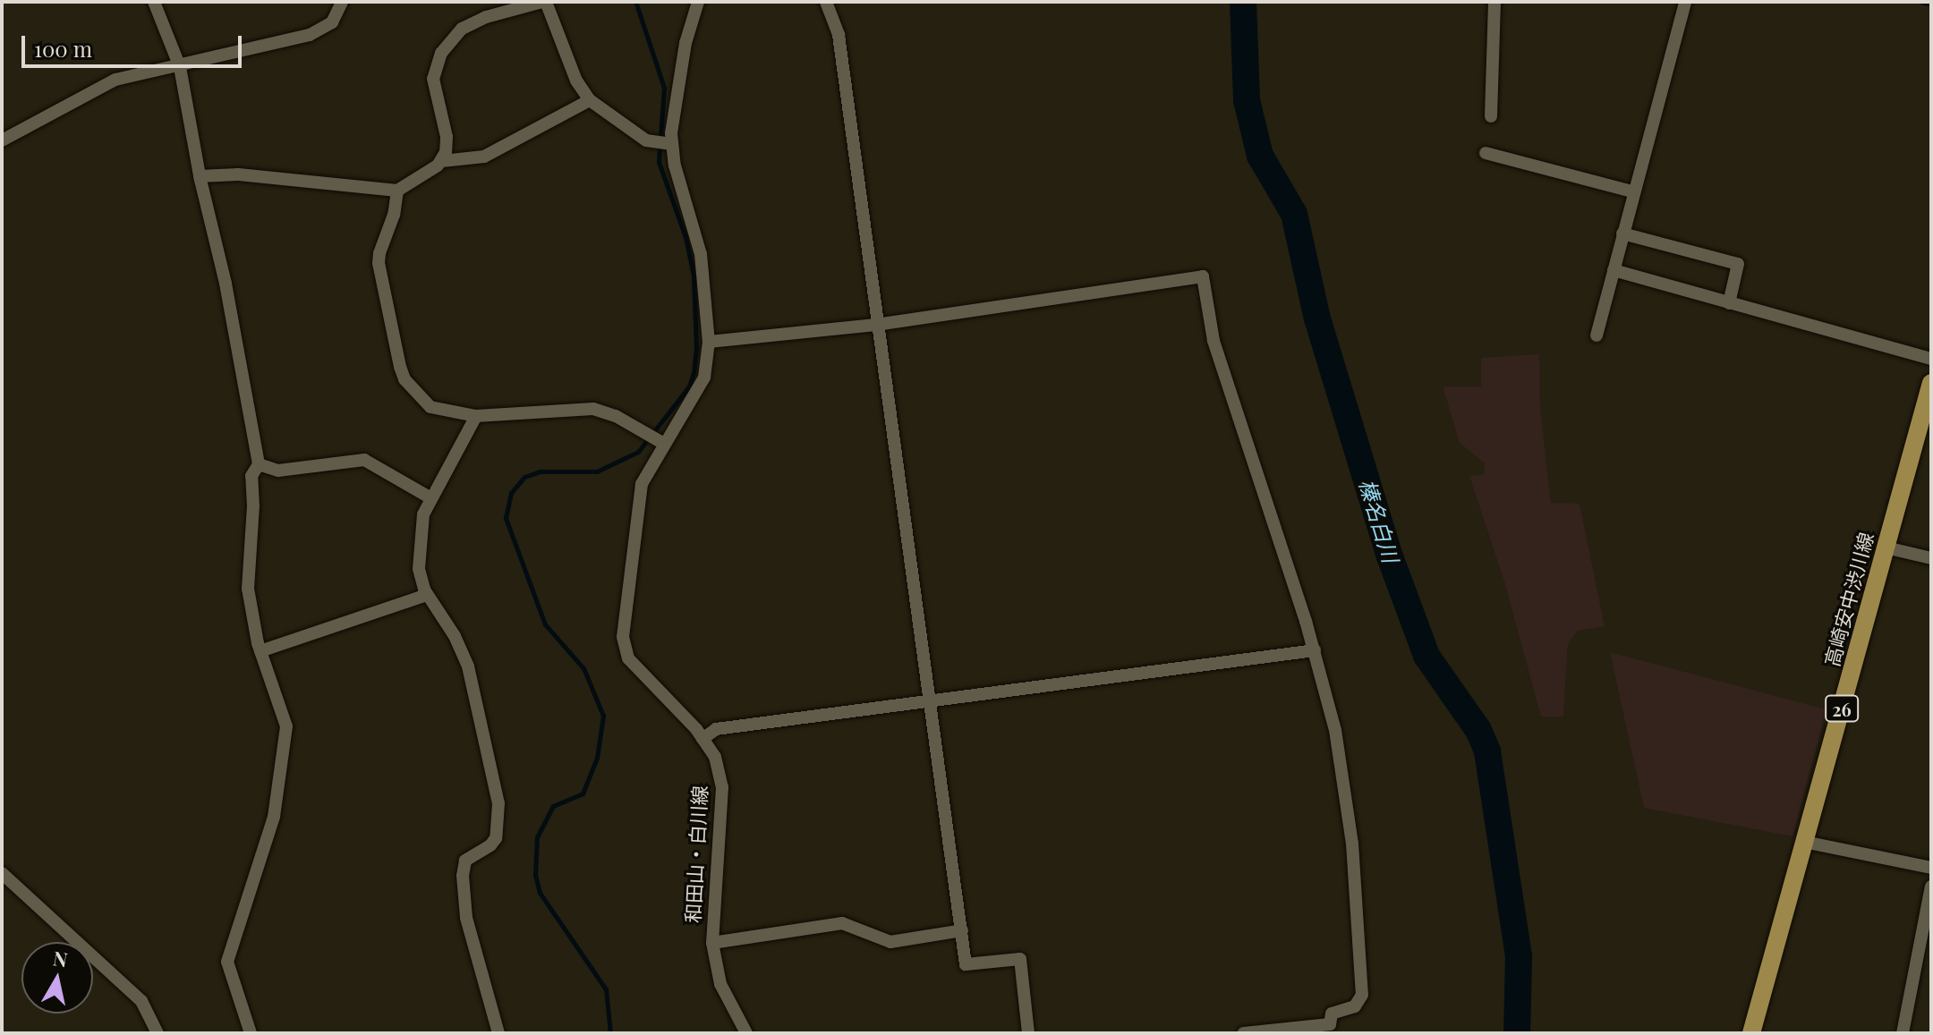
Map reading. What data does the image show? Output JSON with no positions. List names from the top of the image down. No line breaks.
{"streets":{"main road":["高崎安中渋川線","26"],"street":["和田山・白川線"]},"water":["榛名白川"],"scale_bar":"100 m","north":"top"}
